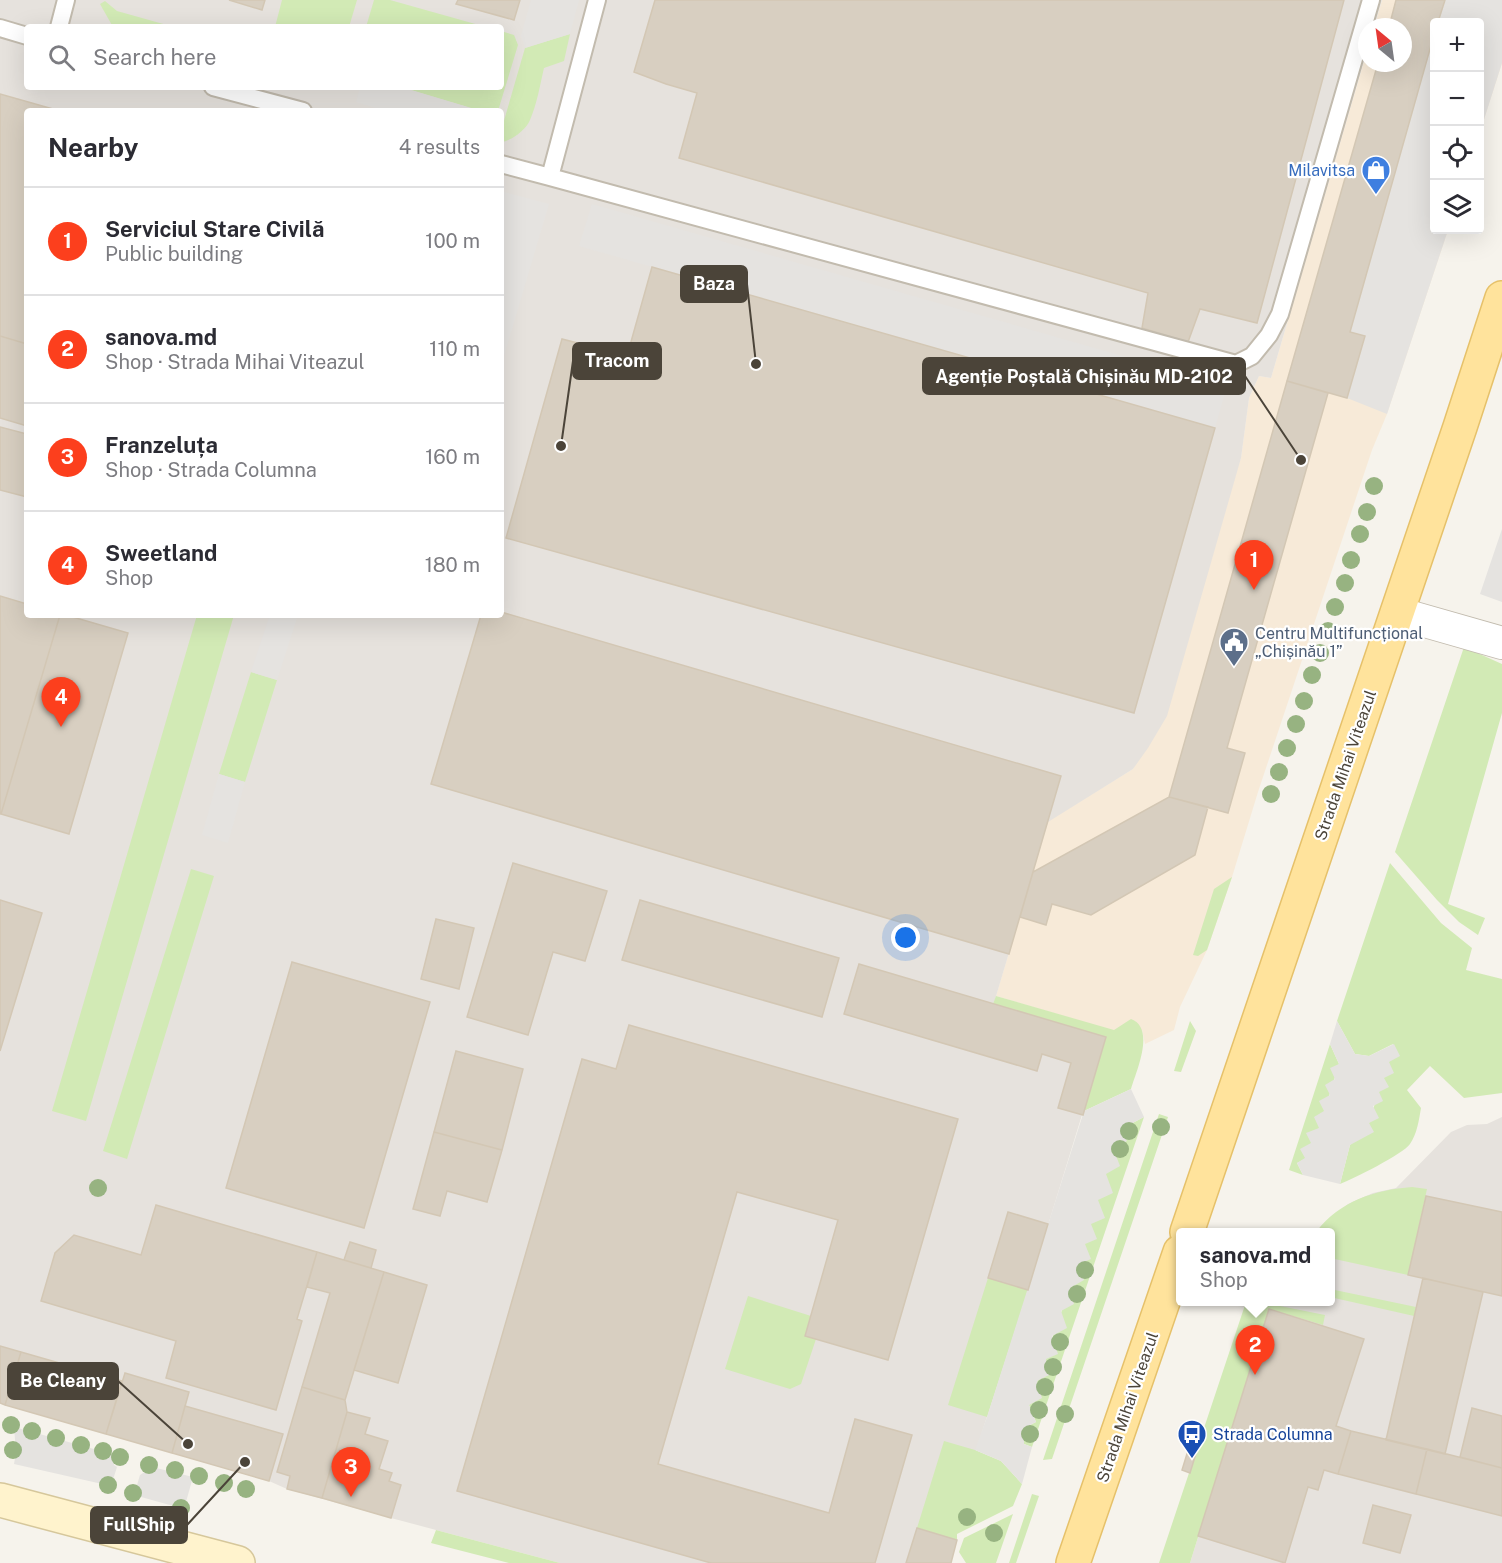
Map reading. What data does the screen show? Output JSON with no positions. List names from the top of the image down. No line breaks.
{"streets":{"main road":["Strada Mihai Viteazul"]},"places":{"shop":["Milavitsa"],"other":["Baza","Tracom","Agenție Poștală Chișinău MD-2102","Be Cleany","FullShip"],"public building":["Centru Multifuncțional „Chișinău 1”"],"bus stop":["Strada Columna"]},"north":"top left","page":{"map_buttons":["+","−"],"search":"Search here","heading":["Nearby","4 results"],"list":[{"mark":"1","name":"Serviciul Stare Civilă","note":"Public building","value":"100 m"},{"mark":"2","name":"sanova.md","note":"Shop · Strada Mihai Viteazul","value":"110 m"},{"mark":"3","name":"Franzeluța","note":"Shop · Strada Columna","value":"160 m"},{"mark":"4","name":"Sweetland","note":"Shop","value":"180 m"}],"pins":["1","4","2","3"],"popup":["sanova.md","Shop"]}}
